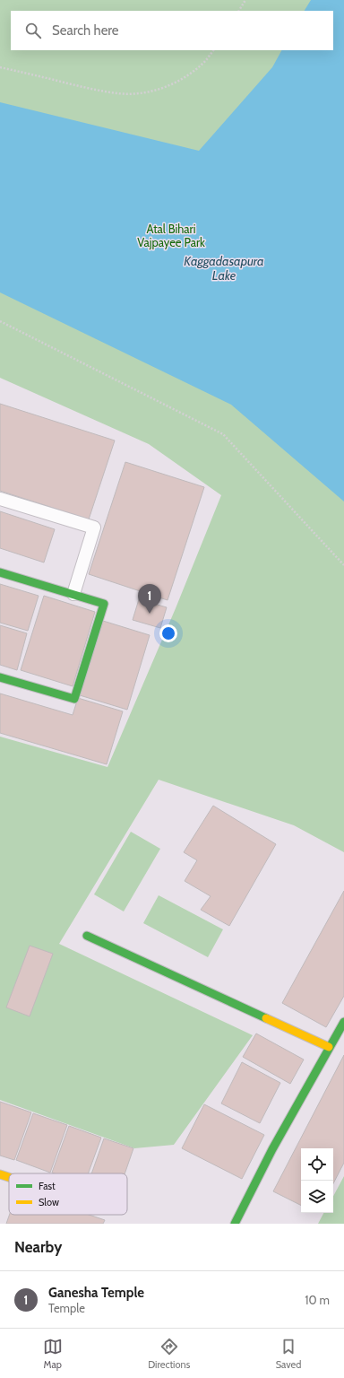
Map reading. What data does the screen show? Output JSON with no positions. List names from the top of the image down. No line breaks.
{"water":["Kaggadasapura Lake"],"parks":["Atal Bihari Vajpayee Park"],"legend":["Fast","Slow"],"page":{"search":"Search here","pins":"1","heading":"Nearby","list":[{"mark":"1","name":"Ganesha Temple","note":"Temple","value":"10 m"}],"nav":["Map","Directions","Saved"]}}
